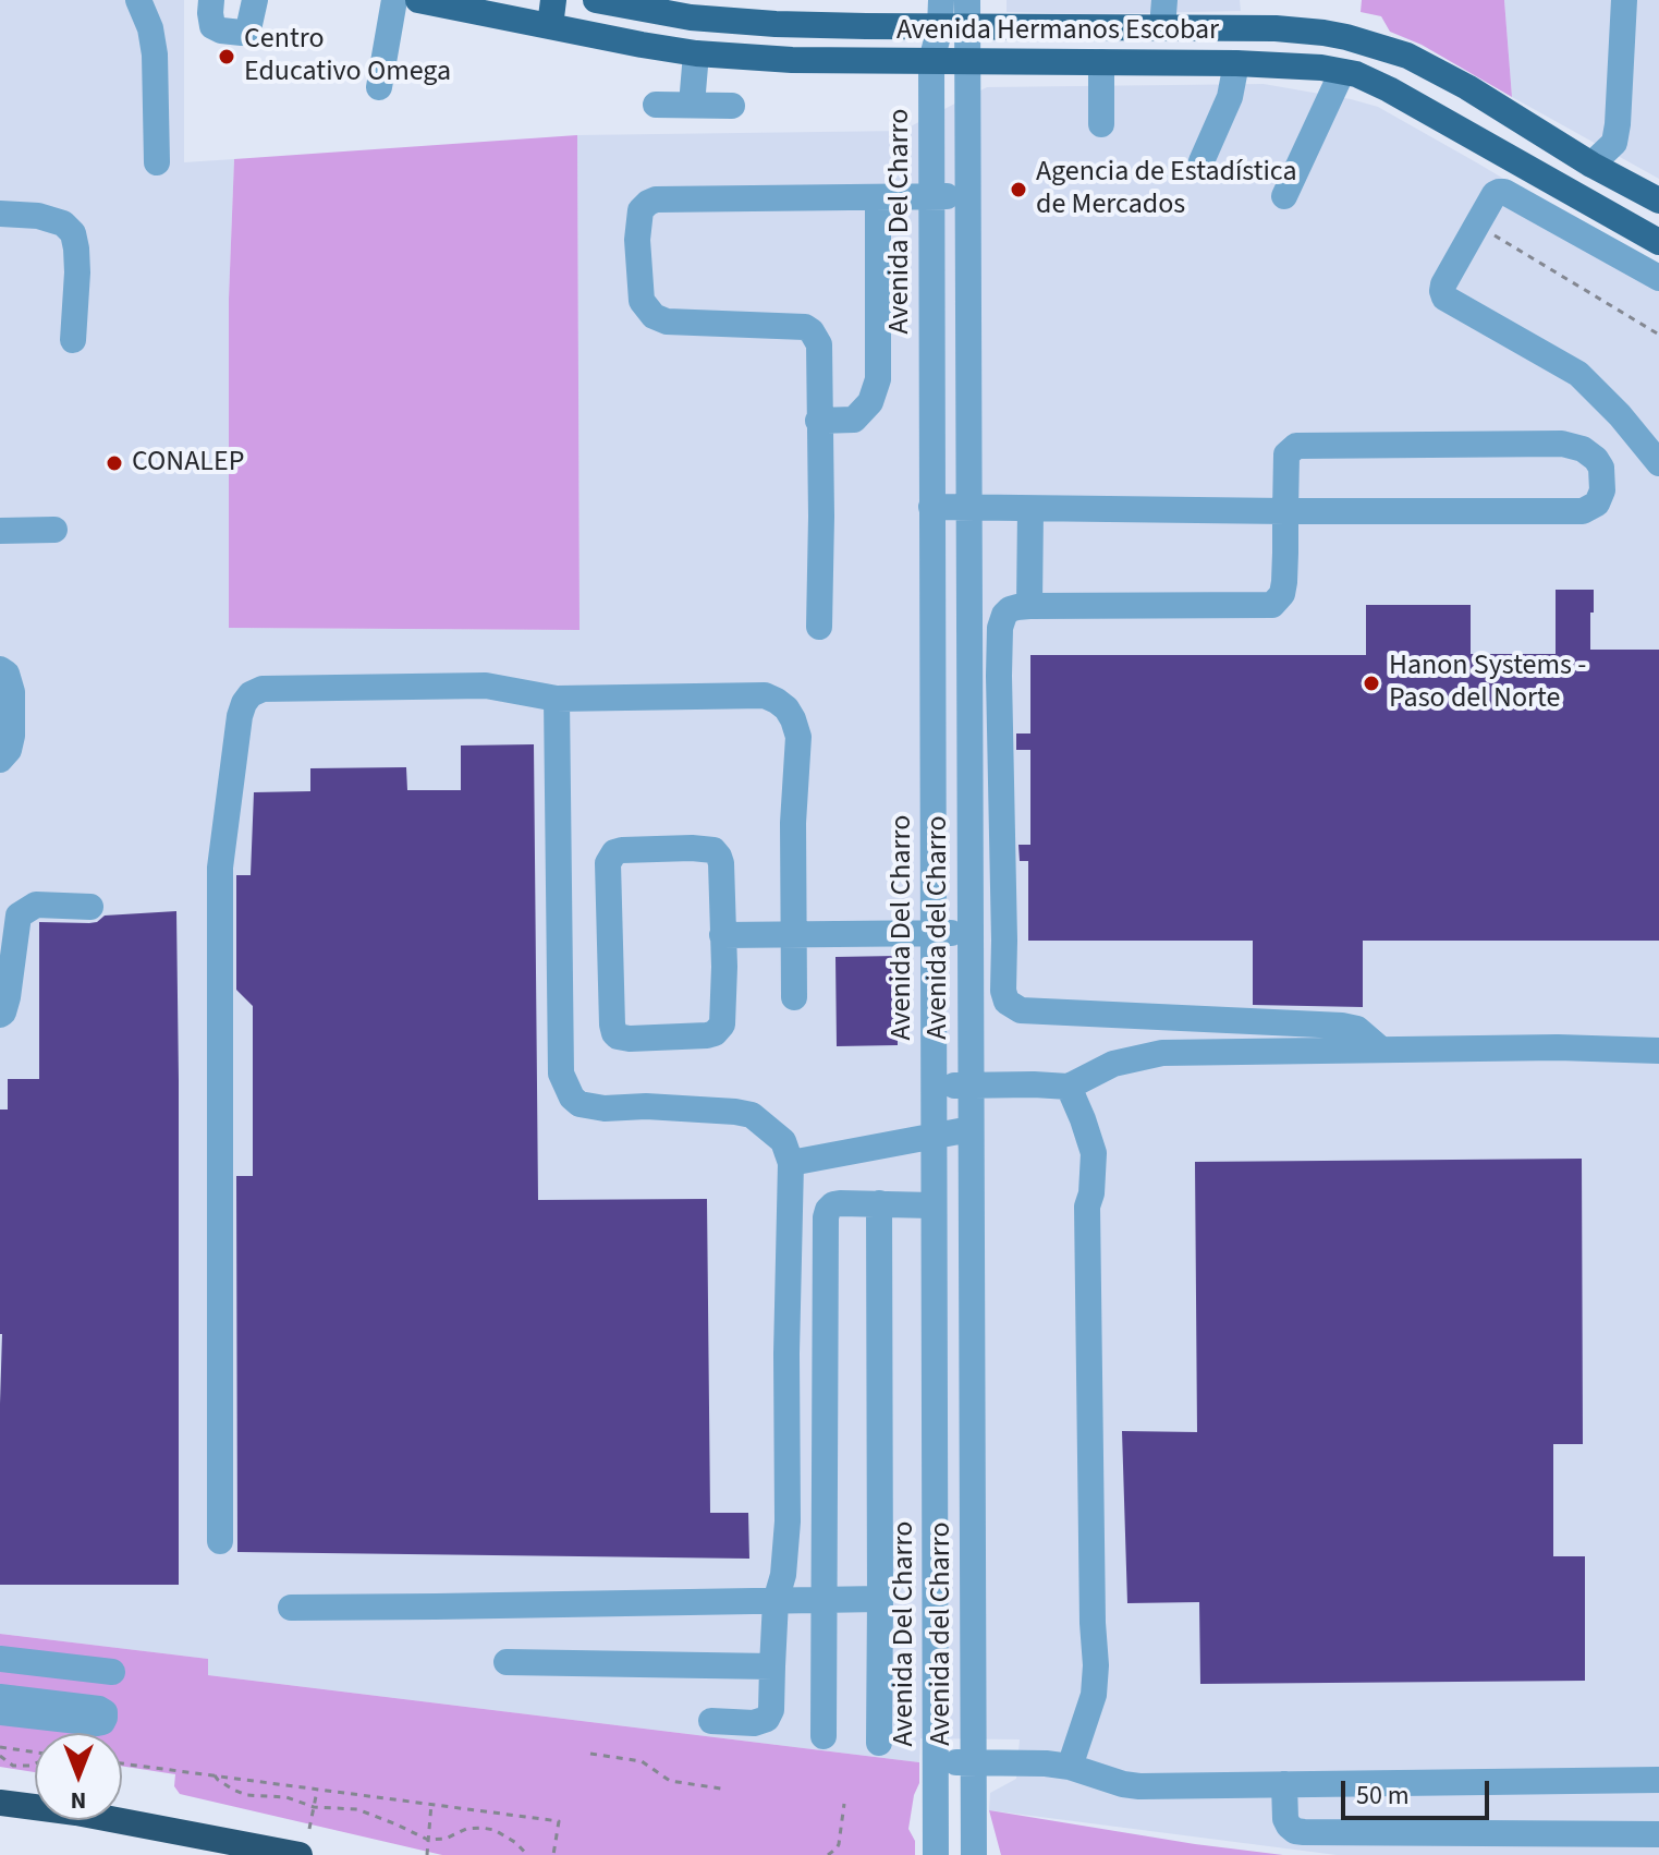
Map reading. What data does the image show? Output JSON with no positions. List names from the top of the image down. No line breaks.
{"streets":{"main road":["Avenida Hermanos Escobar"],"street":["Avenida Del Charro","Avenida del Charro"]},"crossings":[["Avenida Hermanos Escobar","Avenida Del Charro"],["Avenida Hermanos Escobar","Avenida del Charro"],["Avenida Del Charro","Avenida del Charro"]],"places":["Centro Educativo Omega","Agencia de Estadística de Mercados","CONALEP","Hanon Systems - Paso del Norte"],"scale_bar":"50 m","north":"bottom"}
